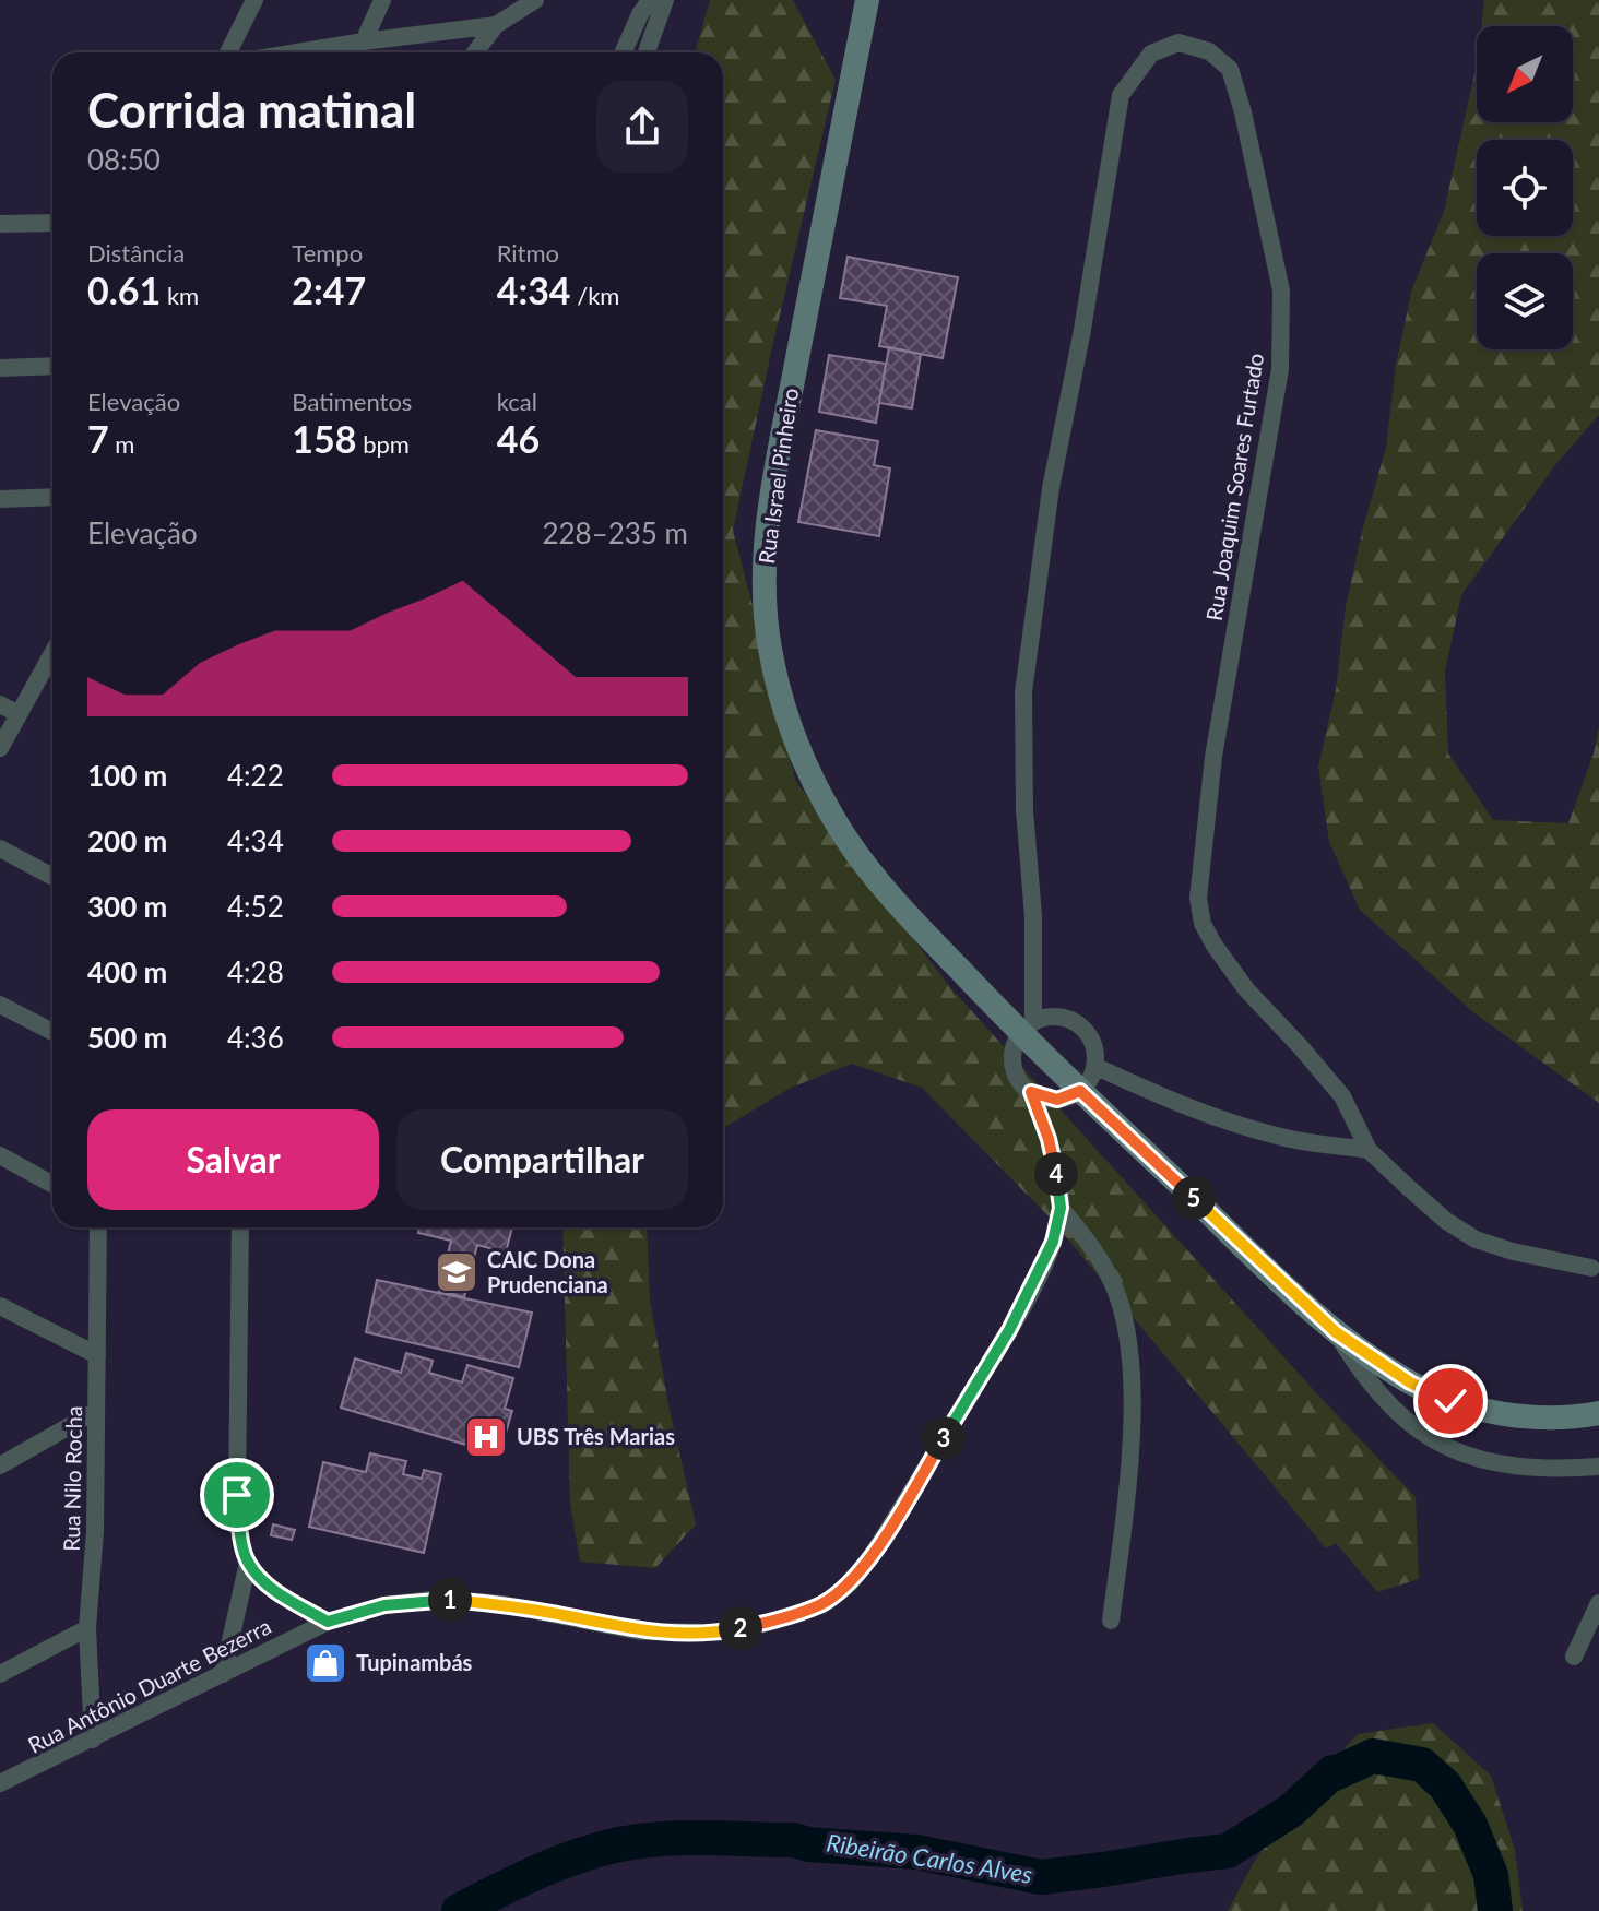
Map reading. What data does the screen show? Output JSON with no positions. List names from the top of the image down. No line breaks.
{"streets":{"main road":["Rua Israel Pinheiro"],"street":["Rua Joaquim Soares Furtado","Rua Nilo Rocha","Rua Antônio Duarte Bezerra"]},"crossings":[["Rua Israel Pinheiro","Rua Joaquim Soares Furtado"],["Rua Joaquim Soares Furtado","Rua Antônio Duarte Bezerra"],["Rua Nilo Rocha","Rua Antônio Duarte Bezerra"]],"water":["Ribeirão Carlos Alves"],"places":{"school or university":["CAIC Dona Prudenciana"],"hospital":["UBS Três Marias"],"shop":["Tupinambás"]},"north":"bottom left","page":{"heading":["Corrida matinal","08:50"],"stats":[["Distância","0.61 km"],["Tempo","2:47"],["Ritmo","4:34 /km"],["Elevação","7 m"],["Batimentos","158 bpm"],["kcal","46"]],"chart":["Elevação","228–235 m"],"list":[{"name":"100 m","note":"4:22"},{"name":"200 m","note":"4:34"},{"name":"300 m","note":"4:52"},{"name":"400 m","note":"4:28"},{"name":"500 m","note":"4:36"}],"buttons":["Salvar","Compartilhar"],"pins":["4","5","3","1","2"]}}
